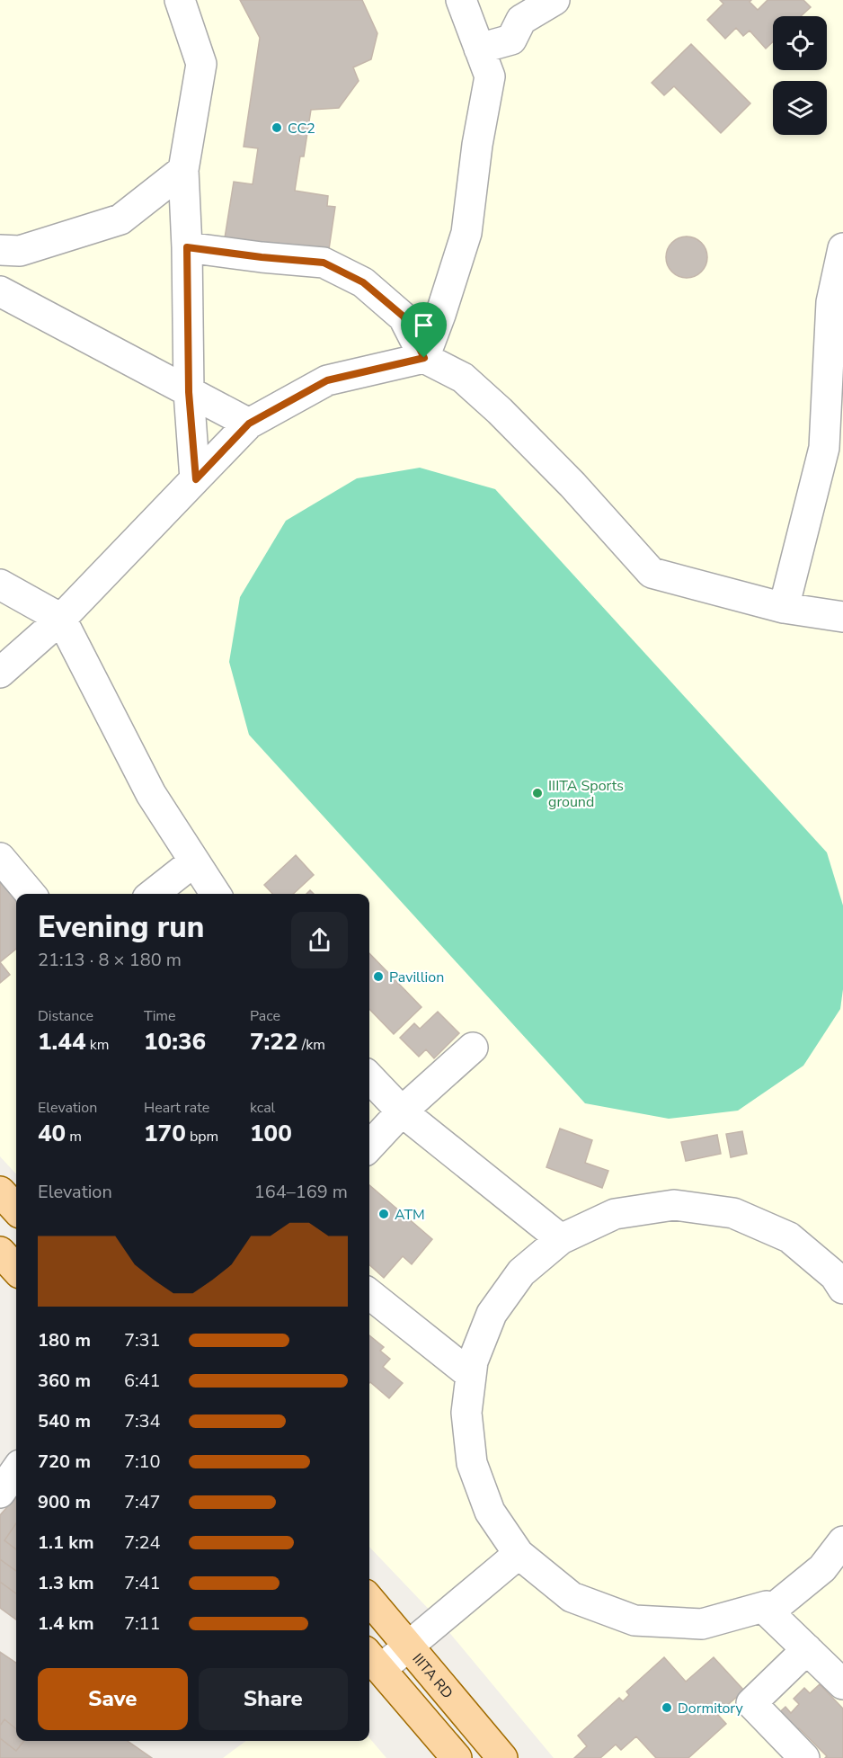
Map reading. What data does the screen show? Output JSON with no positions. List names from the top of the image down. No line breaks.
{"streets":{"main road":["IIITA RD"]},"places":["CC2","IIITA Sports ground","Pavillion","ATM","Dormitory"],"page":{"heading":["Evening run","21:13 · 8 × 180 m"],"stats":[["Distance","1.44 km"],["Time","10:36"],["Pace","7:22 /km"],["Elevation","40 m"],["Heart rate","170 bpm"],["kcal","100"]],"chart":["Elevation","164–169 m"],"list":[{"name":"180 m","note":"7:31"},{"name":"360 m","note":"6:41"},{"name":"540 m","note":"7:34"},{"name":"720 m","note":"7:10"},{"name":"900 m","note":"7:47"},{"name":"1.1 km","note":"7:24"},{"name":"1.3 km","note":"7:41"},{"name":"1.4 km","note":"7:11"}],"buttons":["Save","Share"]}}
